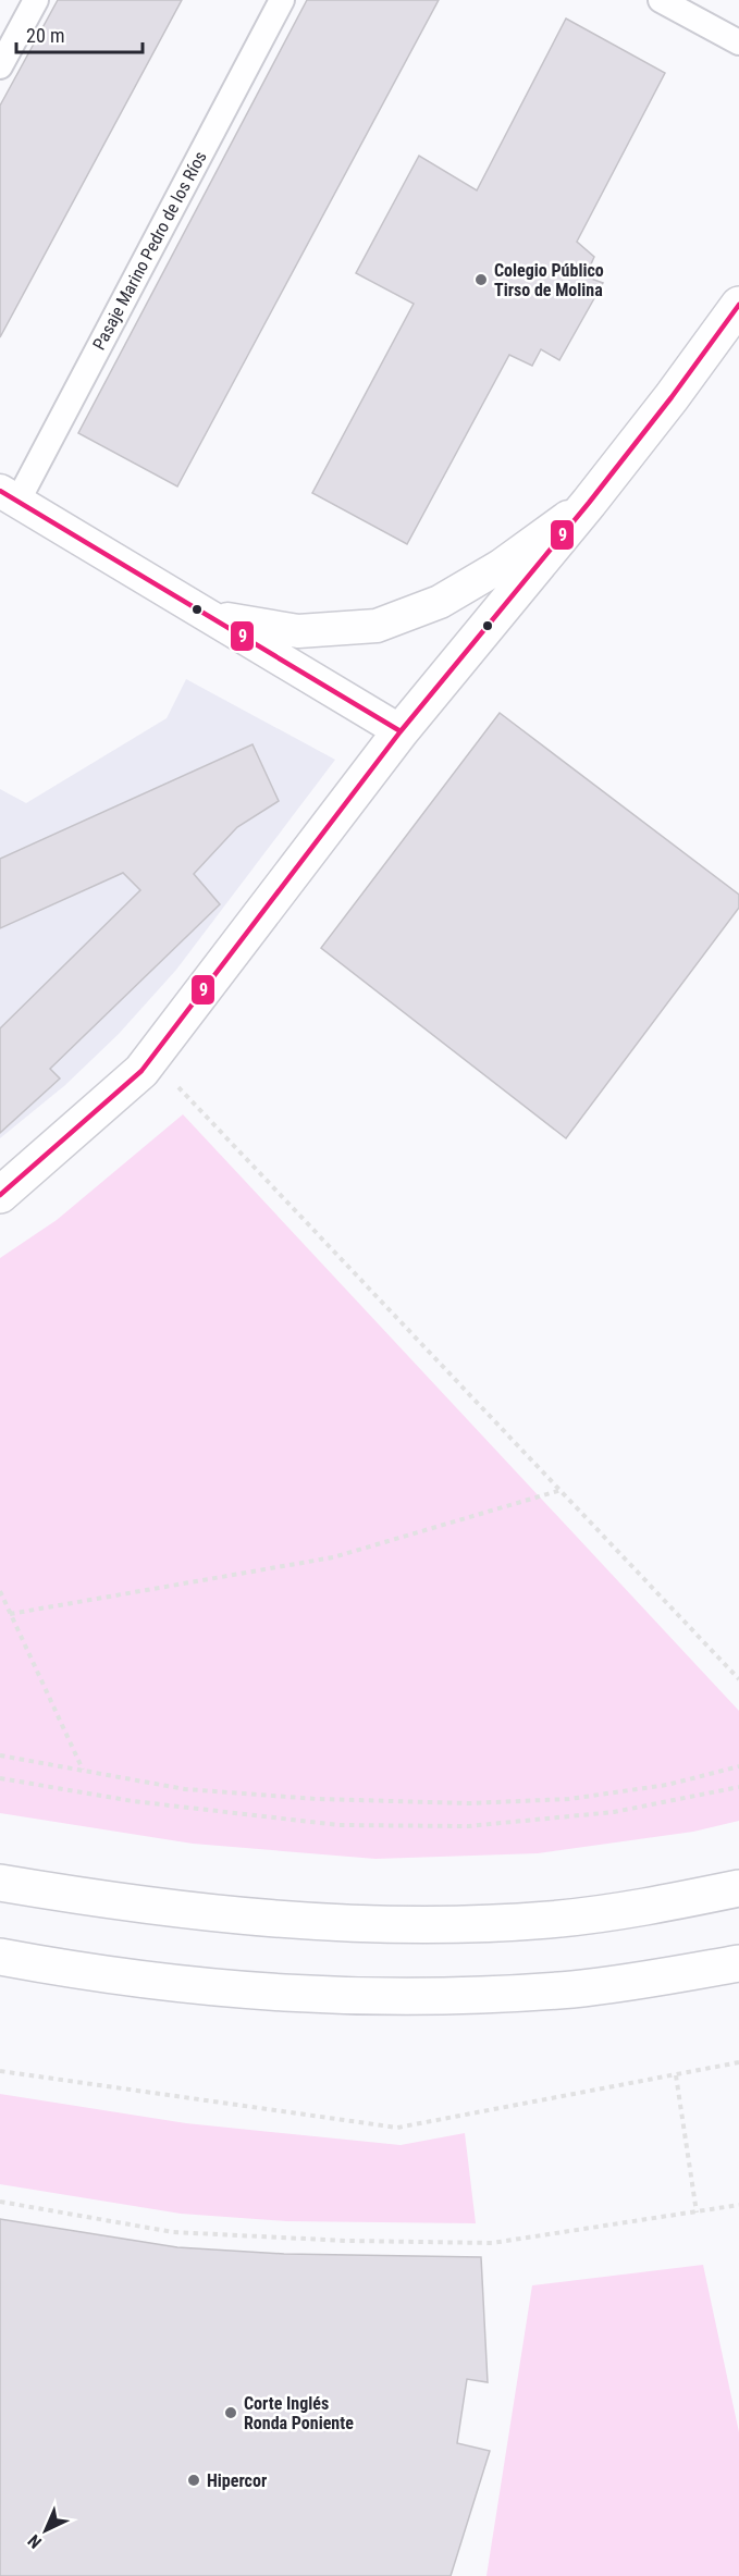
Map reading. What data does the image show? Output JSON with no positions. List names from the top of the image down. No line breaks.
{"streets":{"street":["Pasaje Marino Pedro de los Ríos"]},"places":["Colegio Público Tirso de Molina","Corte Inglés Ronda Poniente","Hipercor"],"lines":["transit line 9"],"scale_bar":"20 m","north":"bottom left"}
